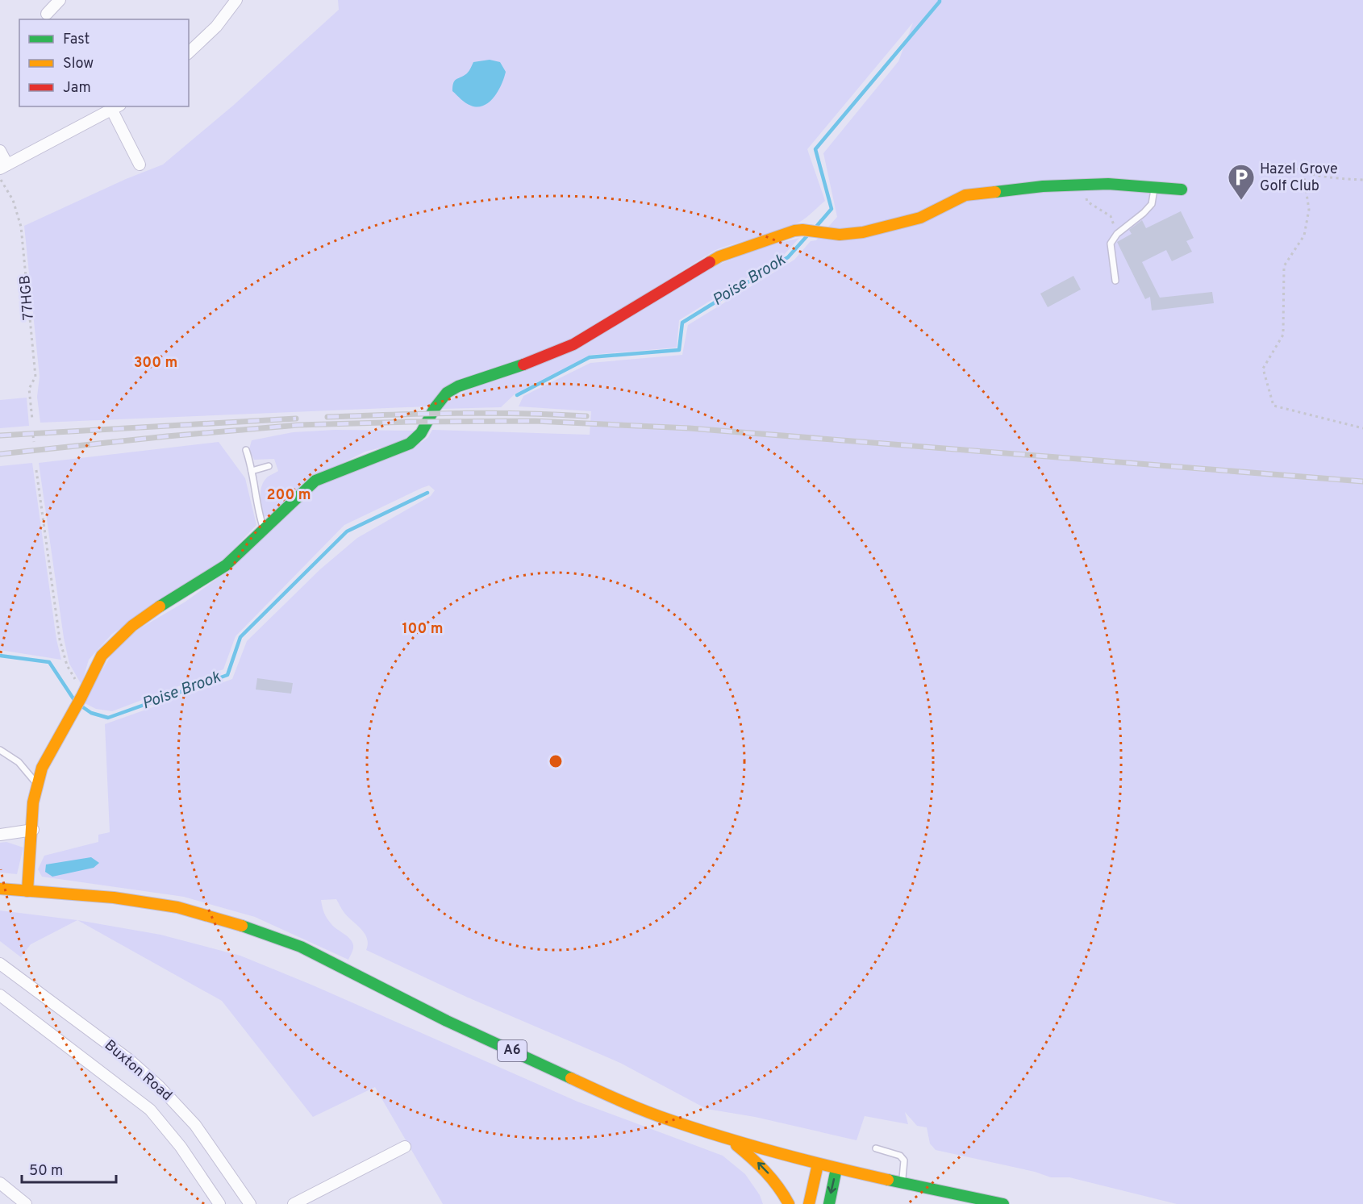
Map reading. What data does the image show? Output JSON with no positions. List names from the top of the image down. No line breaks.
{"streets":{"main road":["A6"],"street":["Buxton Road"],"path":["77HGB"]},"water":["Poise Brook"],"places":{"parking":["Hazel Grove Golf Club"]},"legend":["Fast","Slow","Jam"],"scale_bar":"50 m","rings":["300 m","200 m","100 m"]}
